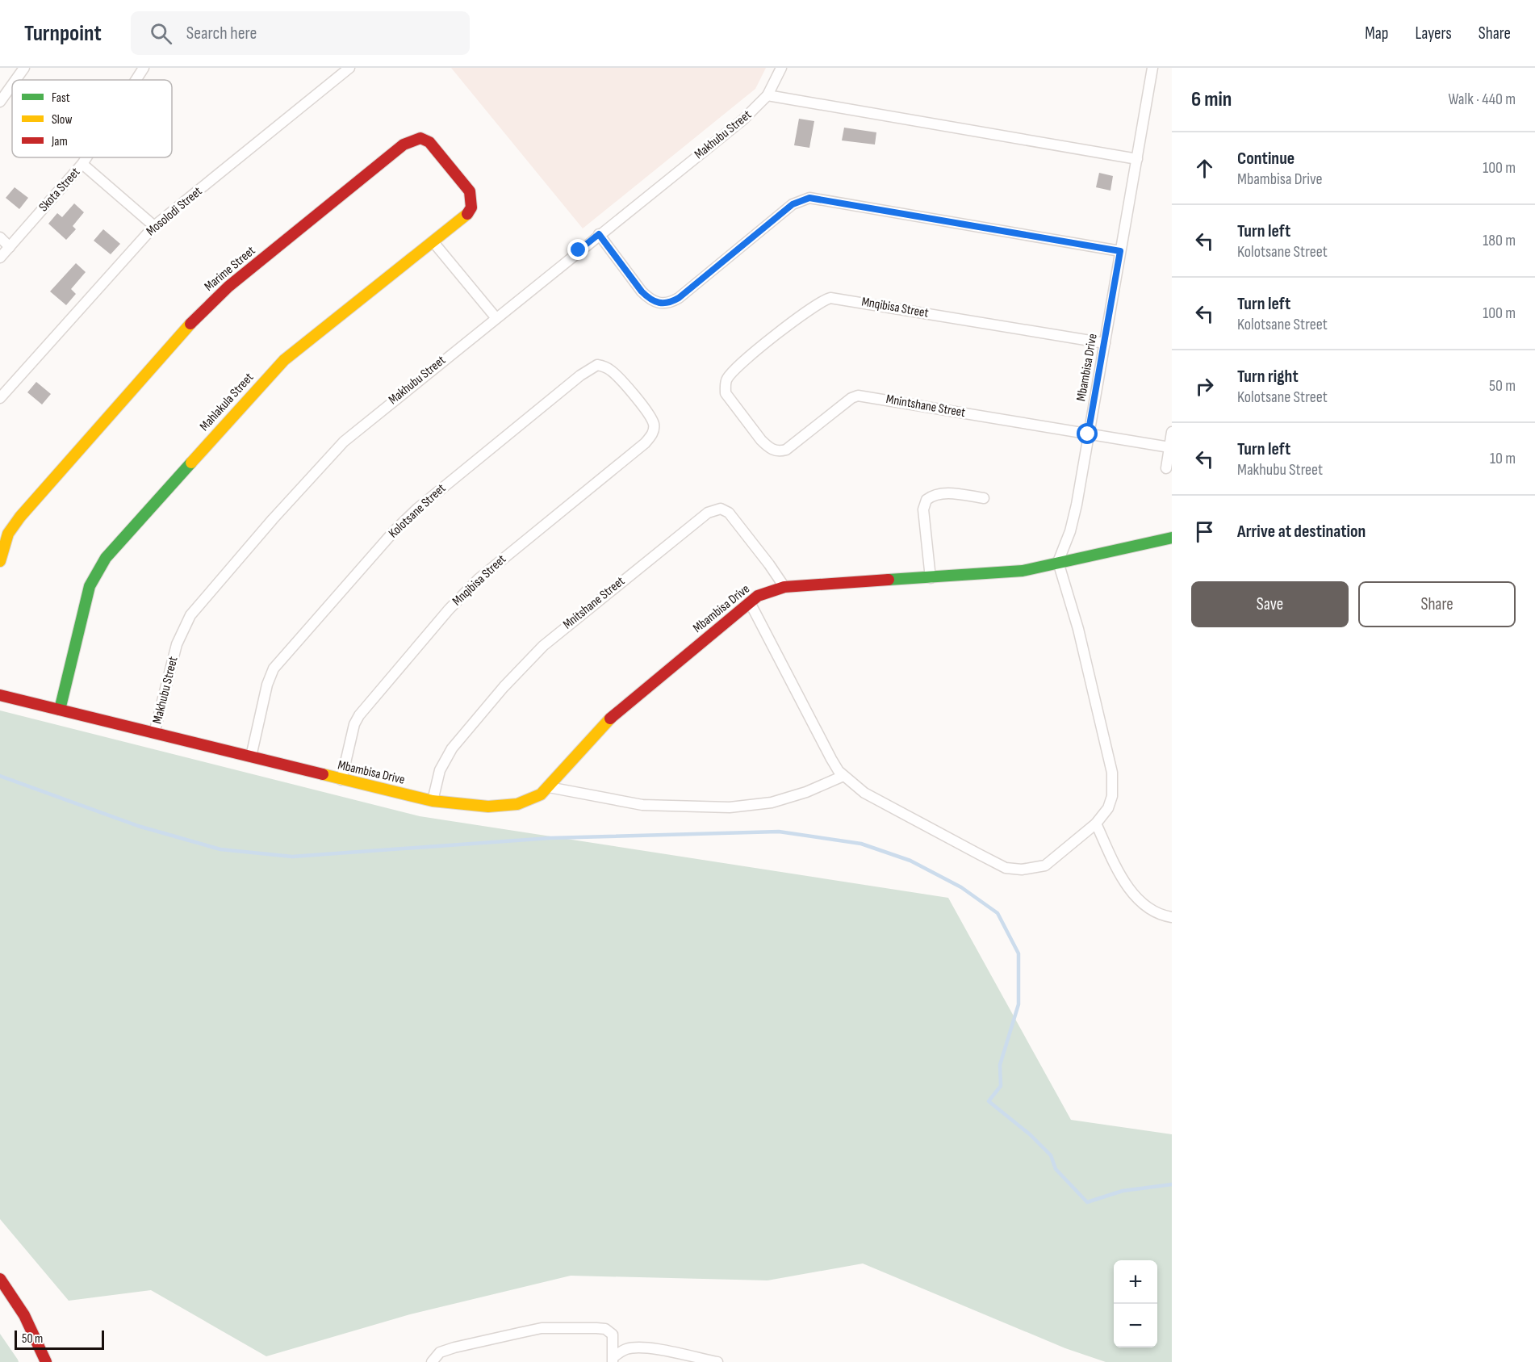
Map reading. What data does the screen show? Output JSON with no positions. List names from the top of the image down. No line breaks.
{"streets":{"street":["Makhubu Street","Skota Street","Mosolodi Street","Marime Street","Mnqibisa Street","Mbambisa Drive","Mahlakula Street","Mnintshane Street","Kolotsane Street","Mnitshane Street"]},"crossings":[["Makhubu Street","Mbambisa Drive"],["Marime Street","Mahlakula Street"],["Mnqibisa Street","Mbambisa Drive"],["Mnqibisa Street","Mnintshane Street"],["Mnqibisa Street","Kolotsane Street"],["Mbambisa Drive","Mahlakula Street"],["Mbambisa Drive","Mnintshane Street"],["Mbambisa Drive","Kolotsane Street"],["Mbambisa Drive","Mnitshane Street"]],"legend":["Fast","Slow","Jam"],"scale_bar":"50 m","page":{"header":"Turnpoint","search":"Search here","nav":["Map","Layers","Share"],"heading":["6 min","Walk · 440 m"],"list":[["Continue","Mbambisa Drive","100 m"],["Turn left","Kolotsane Street","180 m"],["Turn left","Kolotsane Street","100 m"],["Turn right","Kolotsane Street","50 m"],["Turn left","Makhubu Street","10 m"],"Arrive at destination"],"buttons":["Save","Share"],"map_buttons":["+","−"],"scale":"50 m"}}
